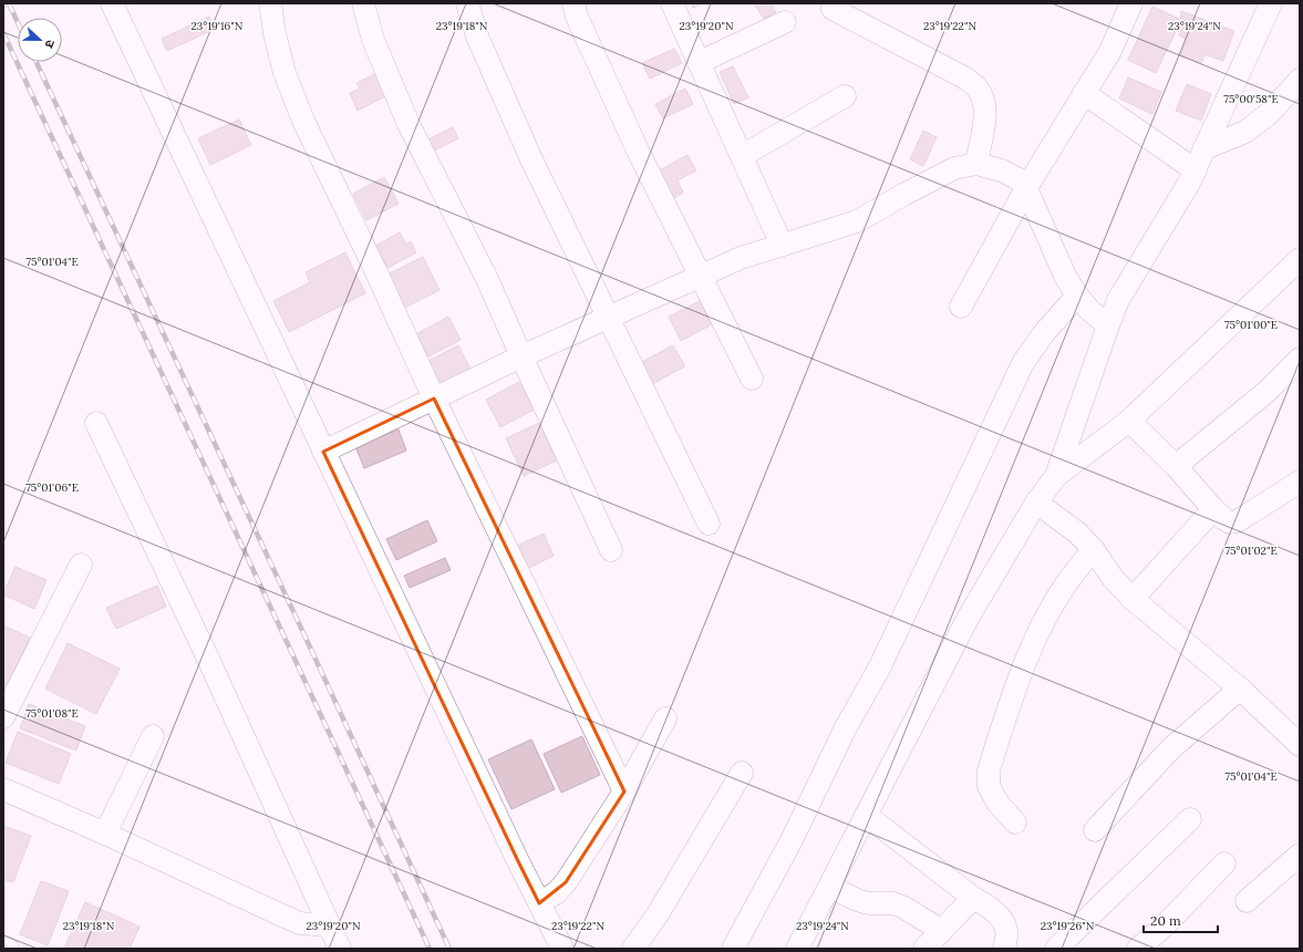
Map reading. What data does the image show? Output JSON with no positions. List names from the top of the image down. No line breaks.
{"scale_bar":"20 m","north":"right","coordinates":["23°19'16\"N","23°19'18\"N","23°19'20\"N","23°19'22\"N","23°19'24\"N","75°00'58\"E","75°01'04\"E","75°01'00\"E","75°01'06\"E","75°01'02\"E","75°01'08\"E","23°19'26\"N"]}
